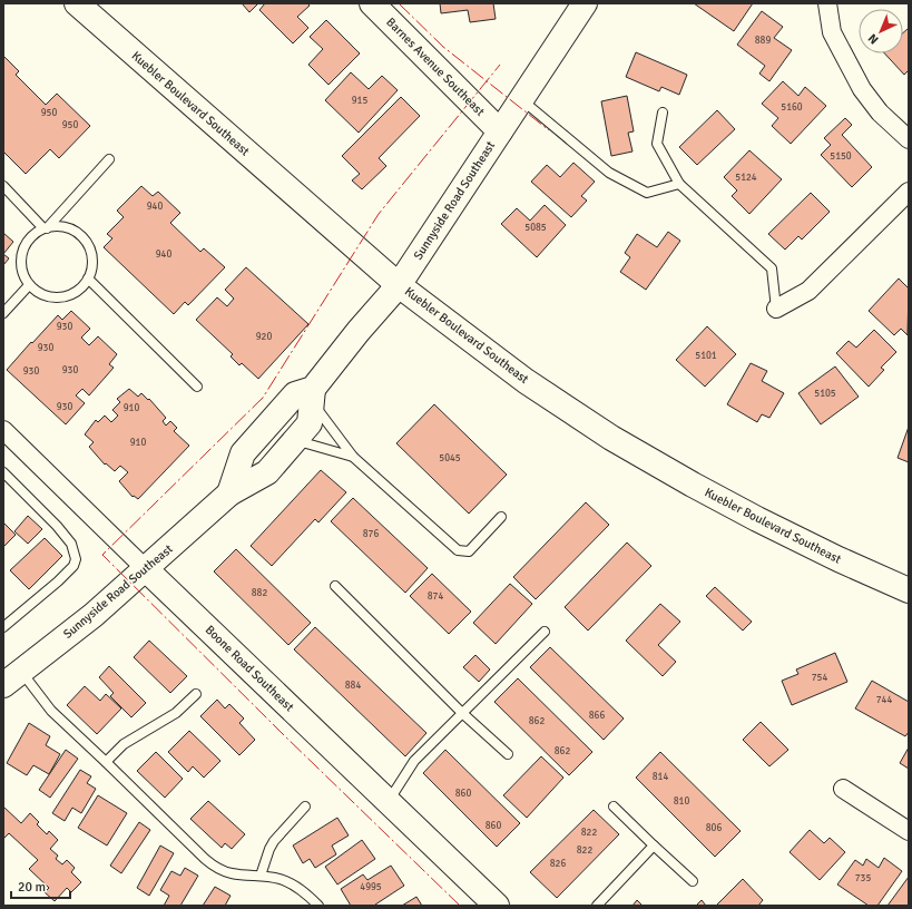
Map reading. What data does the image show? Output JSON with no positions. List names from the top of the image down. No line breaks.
{"streets":{"main road":["Barnes Avenue Southeast","Kuebler Boulevard Southeast","Sunnyside Road Southeast","Boone Road Southeast"]},"crossings":[["Barnes Avenue Southeast","Sunnyside Road Southeast"],["Kuebler Boulevard Southeast","Sunnyside Road Southeast"],["Sunnyside Road Southeast","Boone Road Southeast"]],"house_numbers":["889","915","5160","950","950","5150","5124","940","5085","940","930","920","930","5101","930","930","5105","930","910","910","5045","876","882","874","754","884","744","866","862","862","814","860","810","860","806","822","822","826","735","4995"],"scale_bar":"20 m","north":"bottom left"}
